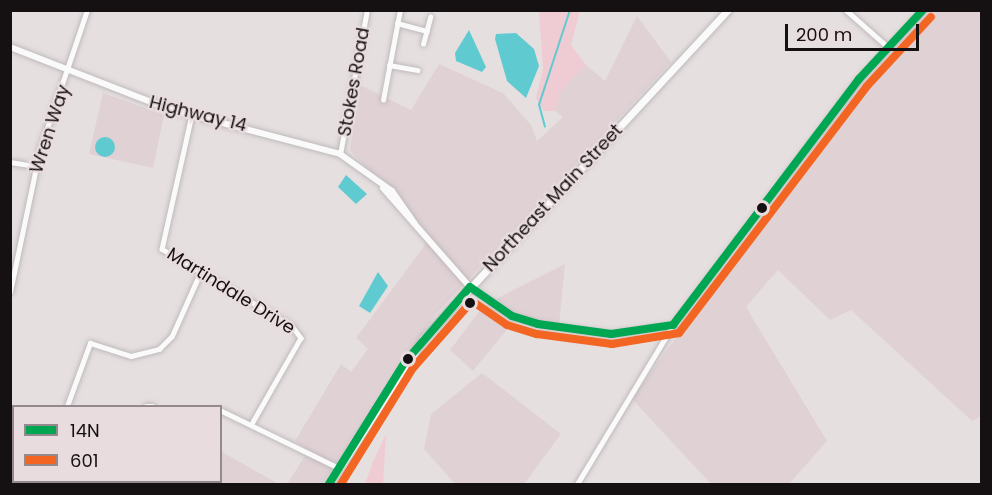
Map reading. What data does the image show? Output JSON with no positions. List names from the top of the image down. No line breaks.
{"streets":{"main road":["Highway 14","Northeast Main Street"],"street":["Stokes Road","Wren Way","Martindale Drive"]},"crossings":[["Stokes Road","Highway 14"],["Highway 14","Wren Way"],["Highway 14","Northeast Main Street"],["Highway 14","Martindale Drive"]],"lines":["transit line 14N","transit line 601"],"legend":["14N","601"],"scale_bar":"200 m"}
